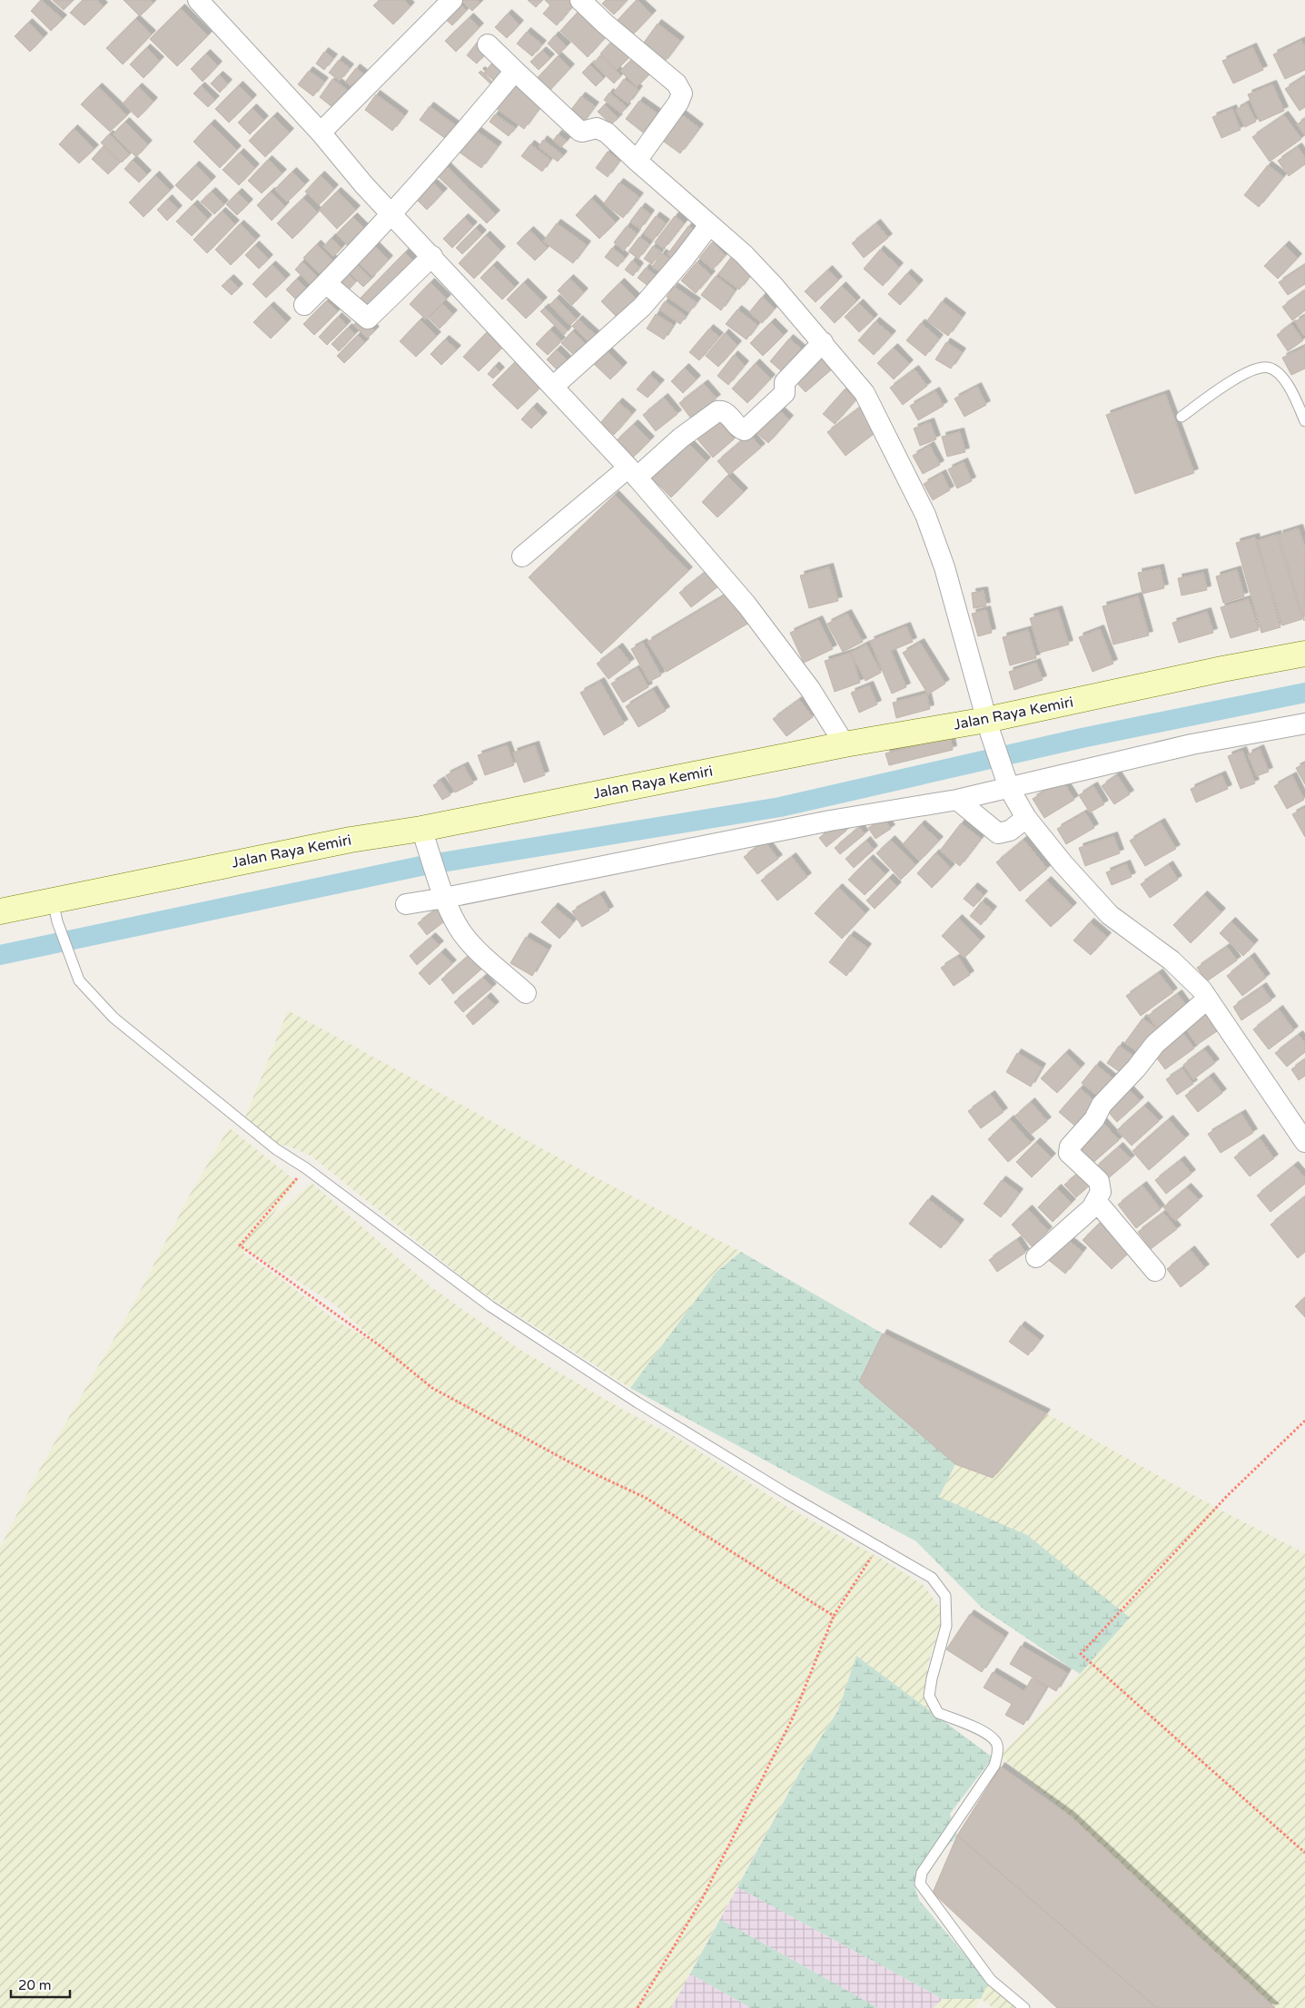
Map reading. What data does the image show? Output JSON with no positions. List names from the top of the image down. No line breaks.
{"streets":{"main road":["Jalan Raya Kemiri"]},"scale_bar":"20 m"}
